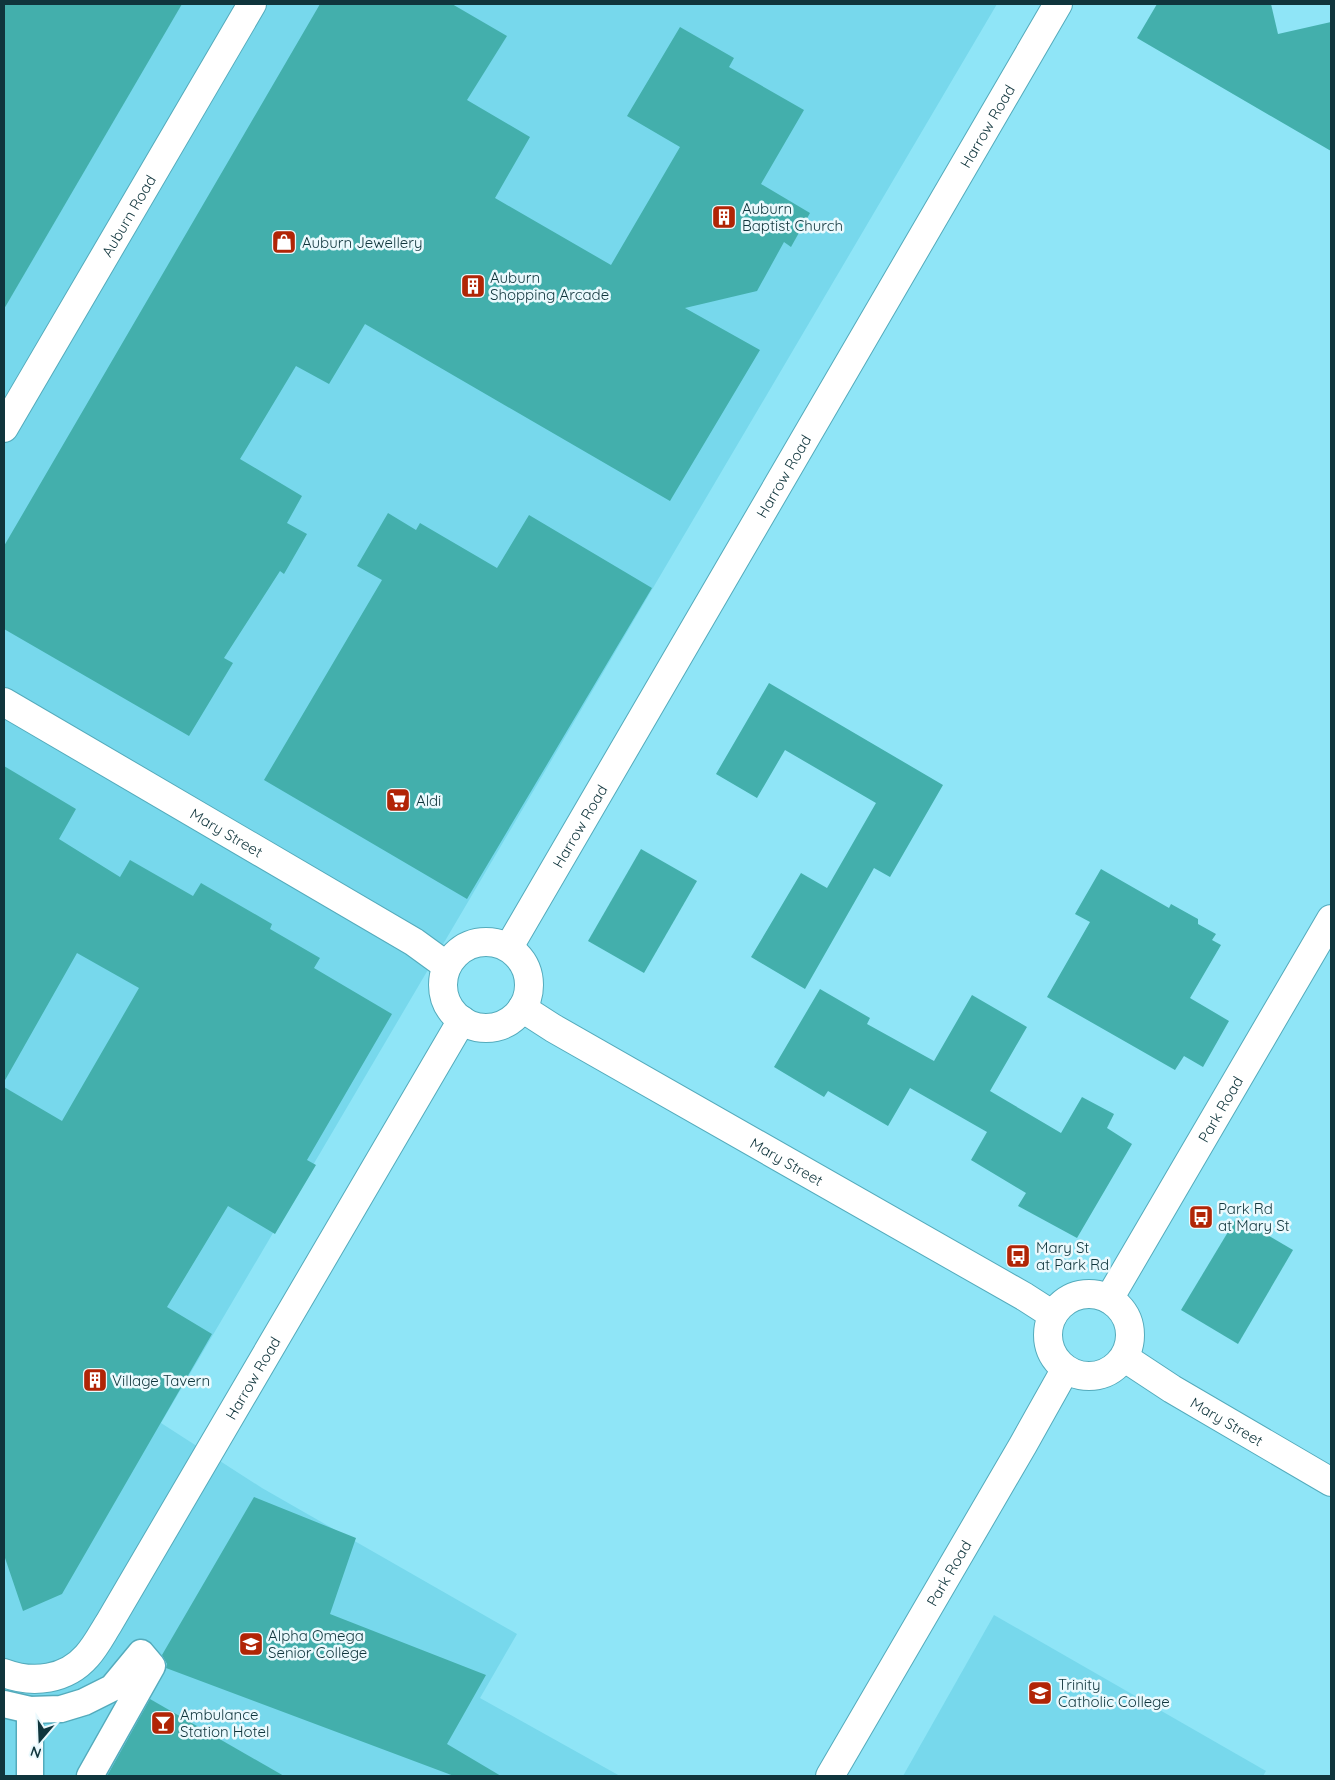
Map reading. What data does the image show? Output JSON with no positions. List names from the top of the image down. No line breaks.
{"streets":{"street":["Harrow Road","Auburn Road","Mary Street","Park Road"]},"crossings":[["Harrow Road","Mary Street"],["Mary Street","Park Road"]],"places":{"building":["Auburn Baptist Church","Auburn Shopping Arcade","Village Tavern"],"shop":["Auburn Jewellery"],"supermarket":["Aldi"],"bus stop":["Park Rd at Mary St","Mary St at Park Rd"],"school or university":["Alpha Omega Senior College","Trinity Catholic College"],"bar":["Ambulance Station Hotel"]},"north":"bottom"}
